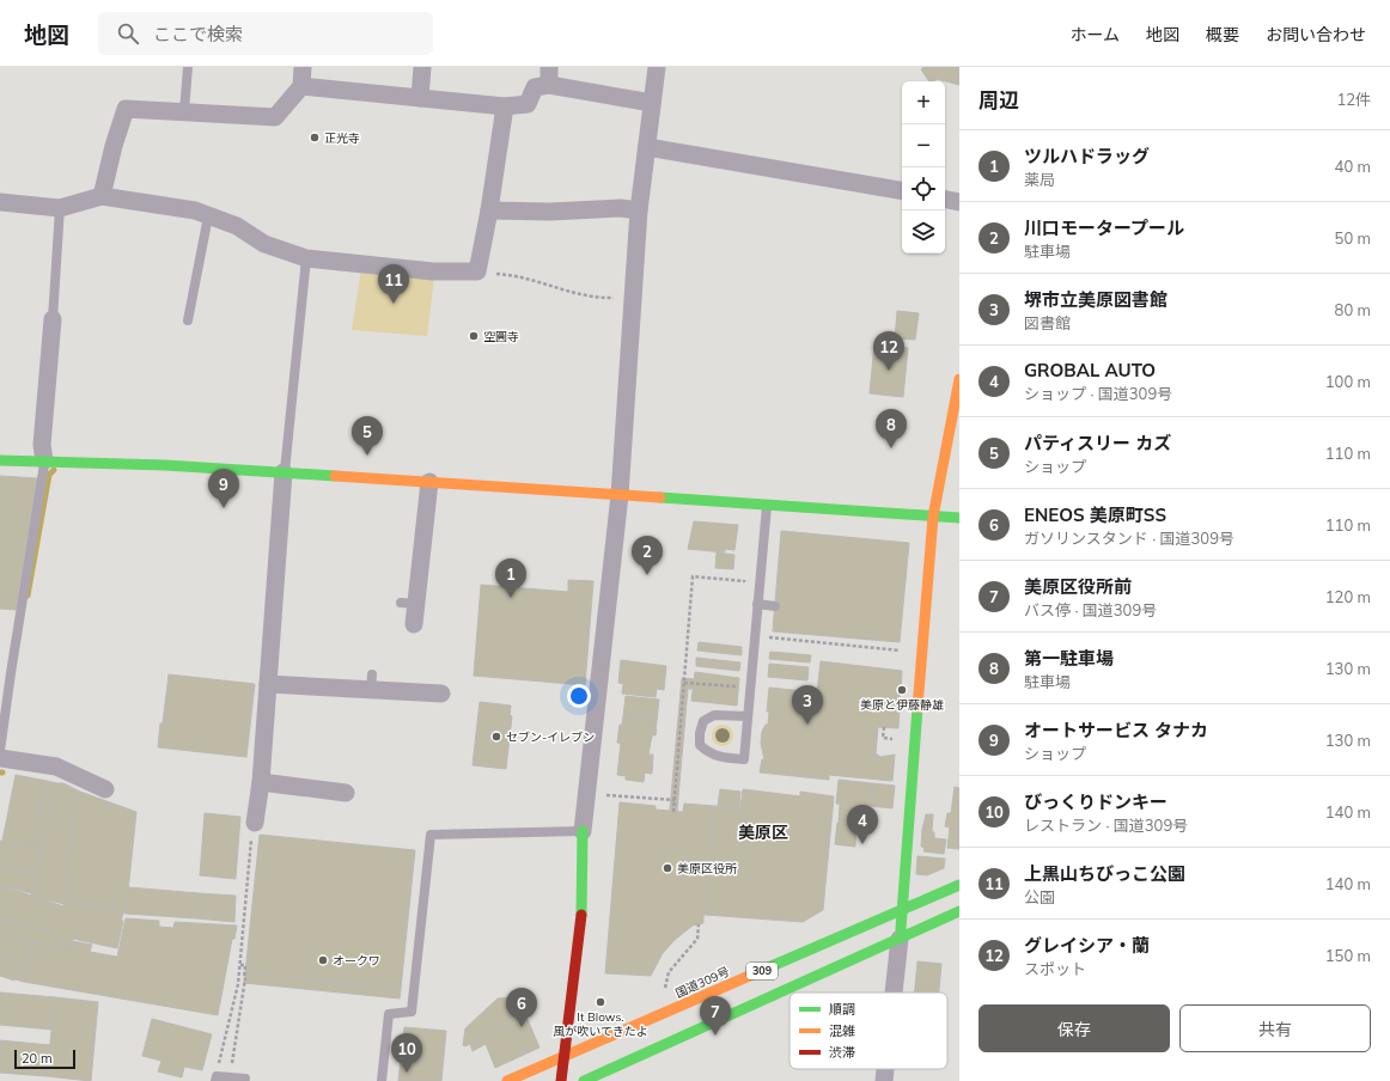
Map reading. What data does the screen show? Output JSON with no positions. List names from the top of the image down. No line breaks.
{"streets":{"main road":["309","国道309号"]},"districts":["美原区"],"places":["正光寺","空圓寺","美原と伊藤静雄","セブン-イレブン","美原区役所","オークワ","It Blows. 風が吹いてきたよ"],"legend":["順調","混雑","渋滞"],"scale_bar":"20 m","page":{"header":"地図","search":"ここで検索","nav":["ホーム","地図","概要","お問い合わせ"],"heading":["周辺","12件"],"map_buttons":["+","−"],"list":[{"mark":"1","name":"ツルハドラッグ","note":"薬局","value":"40 m"},{"mark":"2","name":"川口モータープール","note":"駐車場","value":"50 m"},{"mark":"3","name":"堺市立美原図書館","note":"図書館","value":"80 m"},{"mark":"4","name":"GROBAL AUTO","note":"ショップ · 国道309号","value":"100 m"},{"mark":"5","name":"パティスリー カズ","note":"ショップ","value":"110 m"},{"mark":"6","name":"ENEOS 美原町SS","note":"ガソリンスタンド · 国道309号","value":"110 m"},{"mark":"7","name":"美原区役所前","note":"バス停 · 国道309号","value":"120 m"},{"mark":"8","name":"第一駐車場","note":"駐車場","value":"130 m"},{"mark":"9","name":"オートサービス タナカ","note":"ショップ","value":"130 m"},{"mark":"10","name":"びっくりドンキー","note":"レストラン · 国道309号","value":"140 m"},{"mark":"11","name":"上黒山ちびっこ公園","note":"公園","value":"140 m"},{"mark":"12","name":"グレイシア・蘭","note":"スポット","value":"150 m"}],"pins":["11","12","8","5","9","2","1","3","4","6","7","10"],"buttons":["保存","共有"],"scale":"20 m"}}
